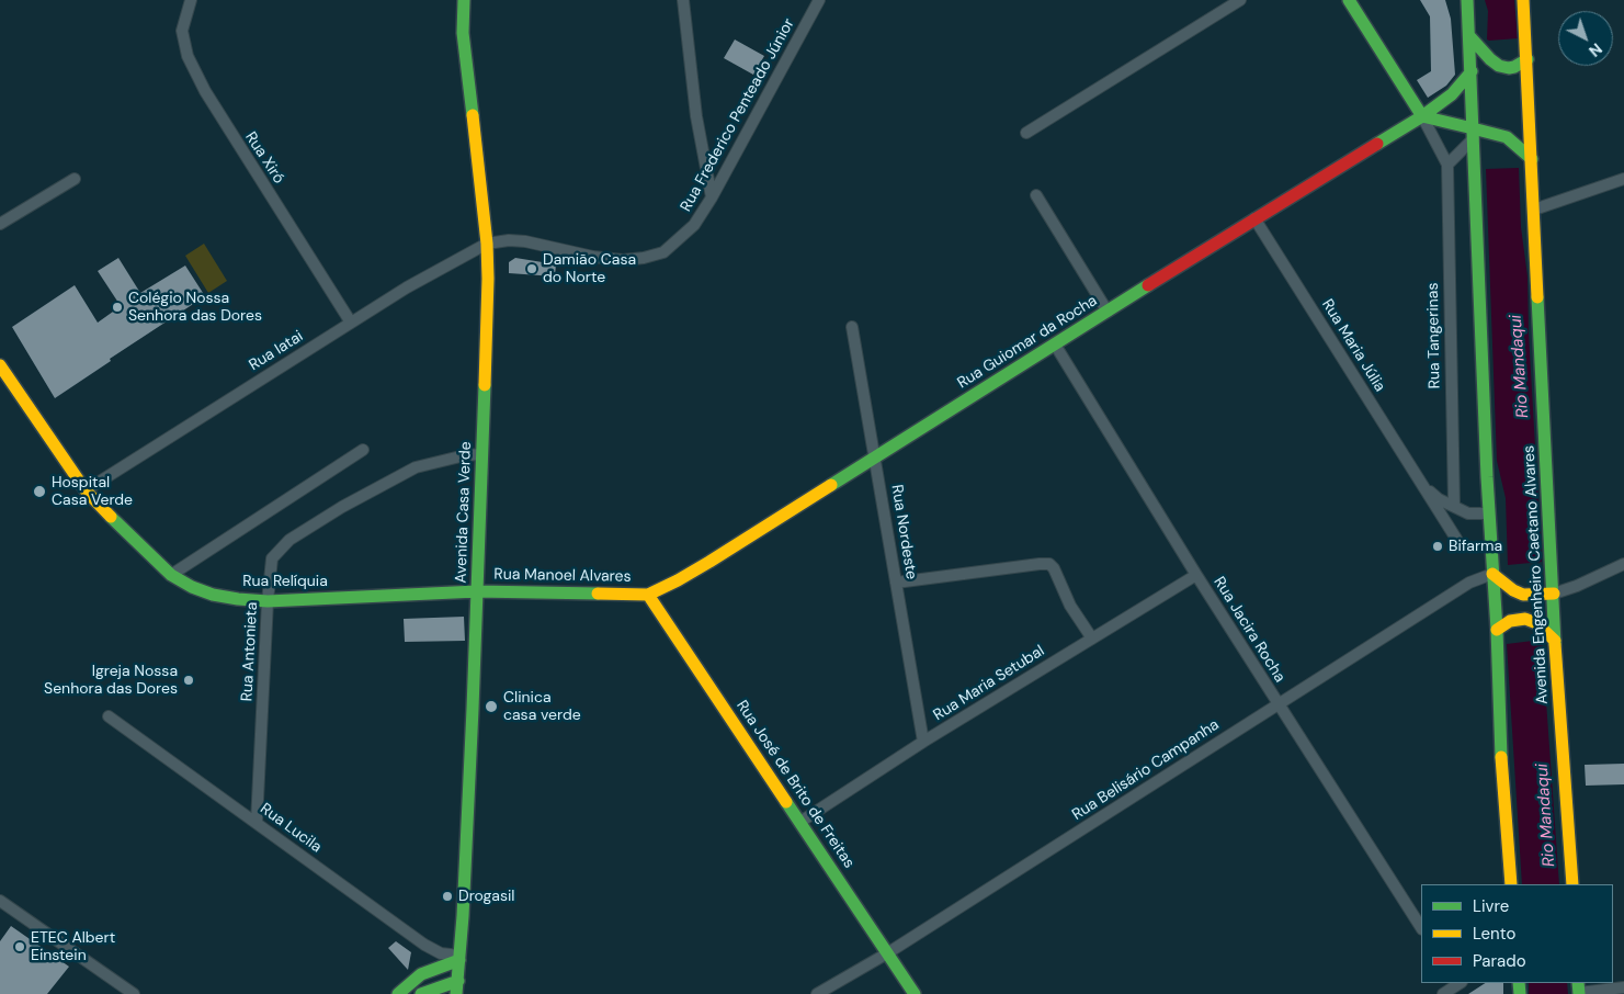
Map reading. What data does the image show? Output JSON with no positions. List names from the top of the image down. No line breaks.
{"streets":{"main road":["Rua Tangerinas","Rua Guiomar da Rocha","Avenida Casa Verde","Avenida Engenheiro Caetano Alvares","Rua Manoel Alvares","Rua Relíquia","Rua José de Brito de Freitas"],"street":["Rua Frederico Penteado Júnior","Rua Xiró","Rua Maria Júlia","Rua Iatai","Rua Nordeste","Rua Jacira Rocha","Rua Antonieta","Rua Maria Setubal","Rua Belisário Campanha","Rua Lucila"]},"crossings":[["Rua Frederico Penteado Júnior","Rua Iatai"],["Rua Frederico Penteado Júnior","Avenida Casa Verde"],["Rua Xiró","Rua Iatai"],["Rua Tangerinas","Rua Guiomar da Rocha"],["Rua Tangerinas","Rua Maria Júlia"],["Rua Guiomar da Rocha","Rua Maria Júlia"],["Rua Guiomar da Rocha","Rua Nordeste"],["Rua Guiomar da Rocha","Rua Manoel Alvares"],["Rua Guiomar da Rocha","Rua Jacira Rocha"],["Rua Guiomar da Rocha","Rua José de Brito de Freitas"],["Rua Iatai","Avenida Casa Verde"],["Rua Iatai","Rua Relíquia"],["Avenida Casa Verde","Rua Manoel Alvares"],["Avenida Casa Verde","Rua Relíquia"],["Avenida Casa Verde","Rua Antonieta"],["Avenida Casa Verde","Rua Lucila"],["Rua Nordeste","Rua Maria Setubal"],["Rua Manoel Alvares","Rua Relíquia"],["Rua Manoel Alvares","Rua José de Brito de Freitas"],["Rua Relíquia","Rua Antonieta"],["Rua Jacira Rocha","Rua Maria Setubal"],["Rua Jacira Rocha","Rua Belisário Campanha"],["Rua Antonieta","Rua Lucila"],["Rua Maria Setubal","Rua José de Brito de Freitas"],["Rua Belisário Campanha","Rua José de Brito de Freitas"]],"water":["Rio Mandaqui"],"places":["Damião Casa do Norte","Colégio Nossa Senhora das Dores","Hospital Casa Verde","Bifarma","Igreja Nossa Senhora das Dores","Clinica casa verde","Drogasil","ETEC Albert Einstein"],"legend":["Livre","Lento","Parado"],"north":"bottom right"}
